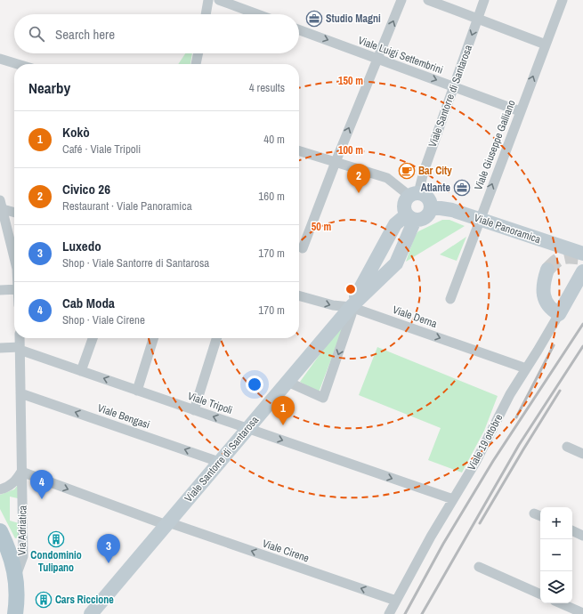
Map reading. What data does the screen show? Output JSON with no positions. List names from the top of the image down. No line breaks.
{"streets":{"main road":["Via Adriatica"],"street":["Viale Luigi Settembrini","Viale Santorre di Santarosa","Viale Giuseppe Galliano","Viale Panoramica","Viale Derna","Viale Tripoli","Viale Bengasi","Viale 19 ottobre","Viale Cirene"]},"crossings":[["Viale Luigi Settembrini","Viale Santorre di Santarosa"],["Viale Luigi Settembrini","Viale Giuseppe Galliano"],["Viale Santorre di Santarosa","Viale Panoramica"],["Viale Santorre di Santarosa","Viale Derna"],["Viale Santorre di Santarosa","Viale Tripoli"],["Viale Santorre di Santarosa","Viale Bengasi"],["Viale Santorre di Santarosa","Viale Cirene"],["Viale Giuseppe Galliano","Viale Panoramica"],["Viale Derna","Viale 19 ottobre"],["Viale Tripoli","Viale 19 ottobre"],["Viale Tripoli","Via Adriatica"],["Viale Bengasi","Via Adriatica"],["Viale 19 ottobre","Viale Cirene"],["Via Adriatica","Viale Cirene"]],"one_way":["Viale Giuseppe Galliano","Viale Derna","Viale Bengasi"],"places":{"office":["Studio Magni","Atlante"],"cafe":["Bar City"],"building":["Condominio Tulipano","Cars Riccione"]},"page":{"search":"Search here","heading":["Nearby","4 results"],"list":[{"mark":"1","name":"Kokò","note":"Café · Viale Tripoli","value":"40 m"},{"mark":"2","name":"Civico 26","note":"Restaurant · Viale Panoramica","value":"160 m"},{"mark":"3","name":"Luxedo","note":"Shop · Viale Santorre di Santarosa","value":"170 m"},{"mark":"4","name":"Cab Moda","note":"Shop · Viale Cirene","value":"170 m"}],"pins":["2","1","4","3"],"map_buttons":["+","−"]},"rings":["150 m","100 m","50 m"]}
